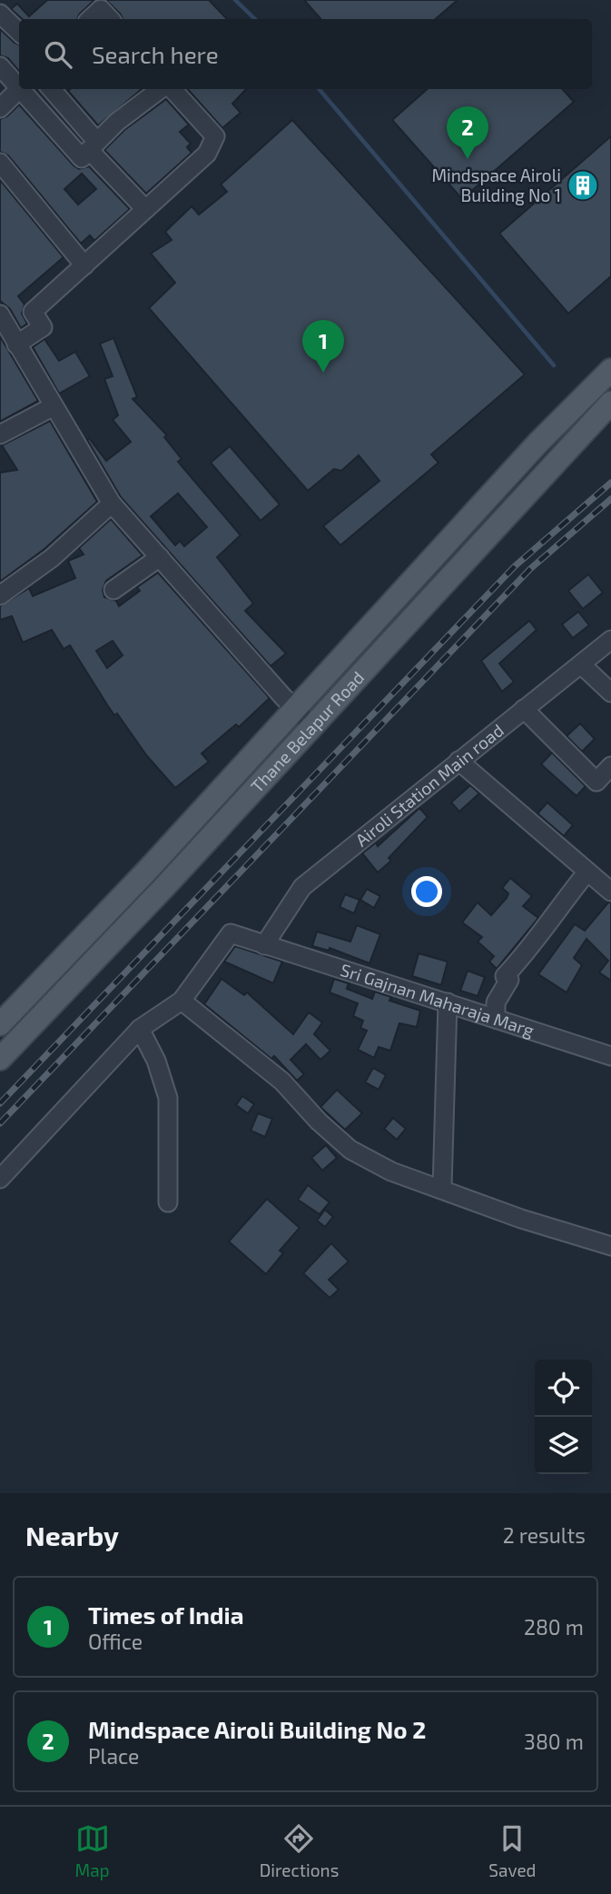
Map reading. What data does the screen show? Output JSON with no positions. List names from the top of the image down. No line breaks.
{"streets":{"main road":["Thane Belapur Road"],"street":["Airoli Station Main road","Sri Gajnan Maharaja Marg"]},"crossings":[["Airoli Station Main road","Sri Gajnan Maharaja Marg"]],"places":{"building":["Mindspace Airoli Building No 1"]},"page":{"search":"Search here","pins":["2","1"],"heading":["Nearby","2 results"],"list":[{"mark":"1","name":"Times of India","note":"Office","value":"280 m"},{"mark":"2","name":"Mindspace Airoli Building No 2","note":"Place","value":"380 m"}],"nav":["Map","Directions","Saved"]}}
